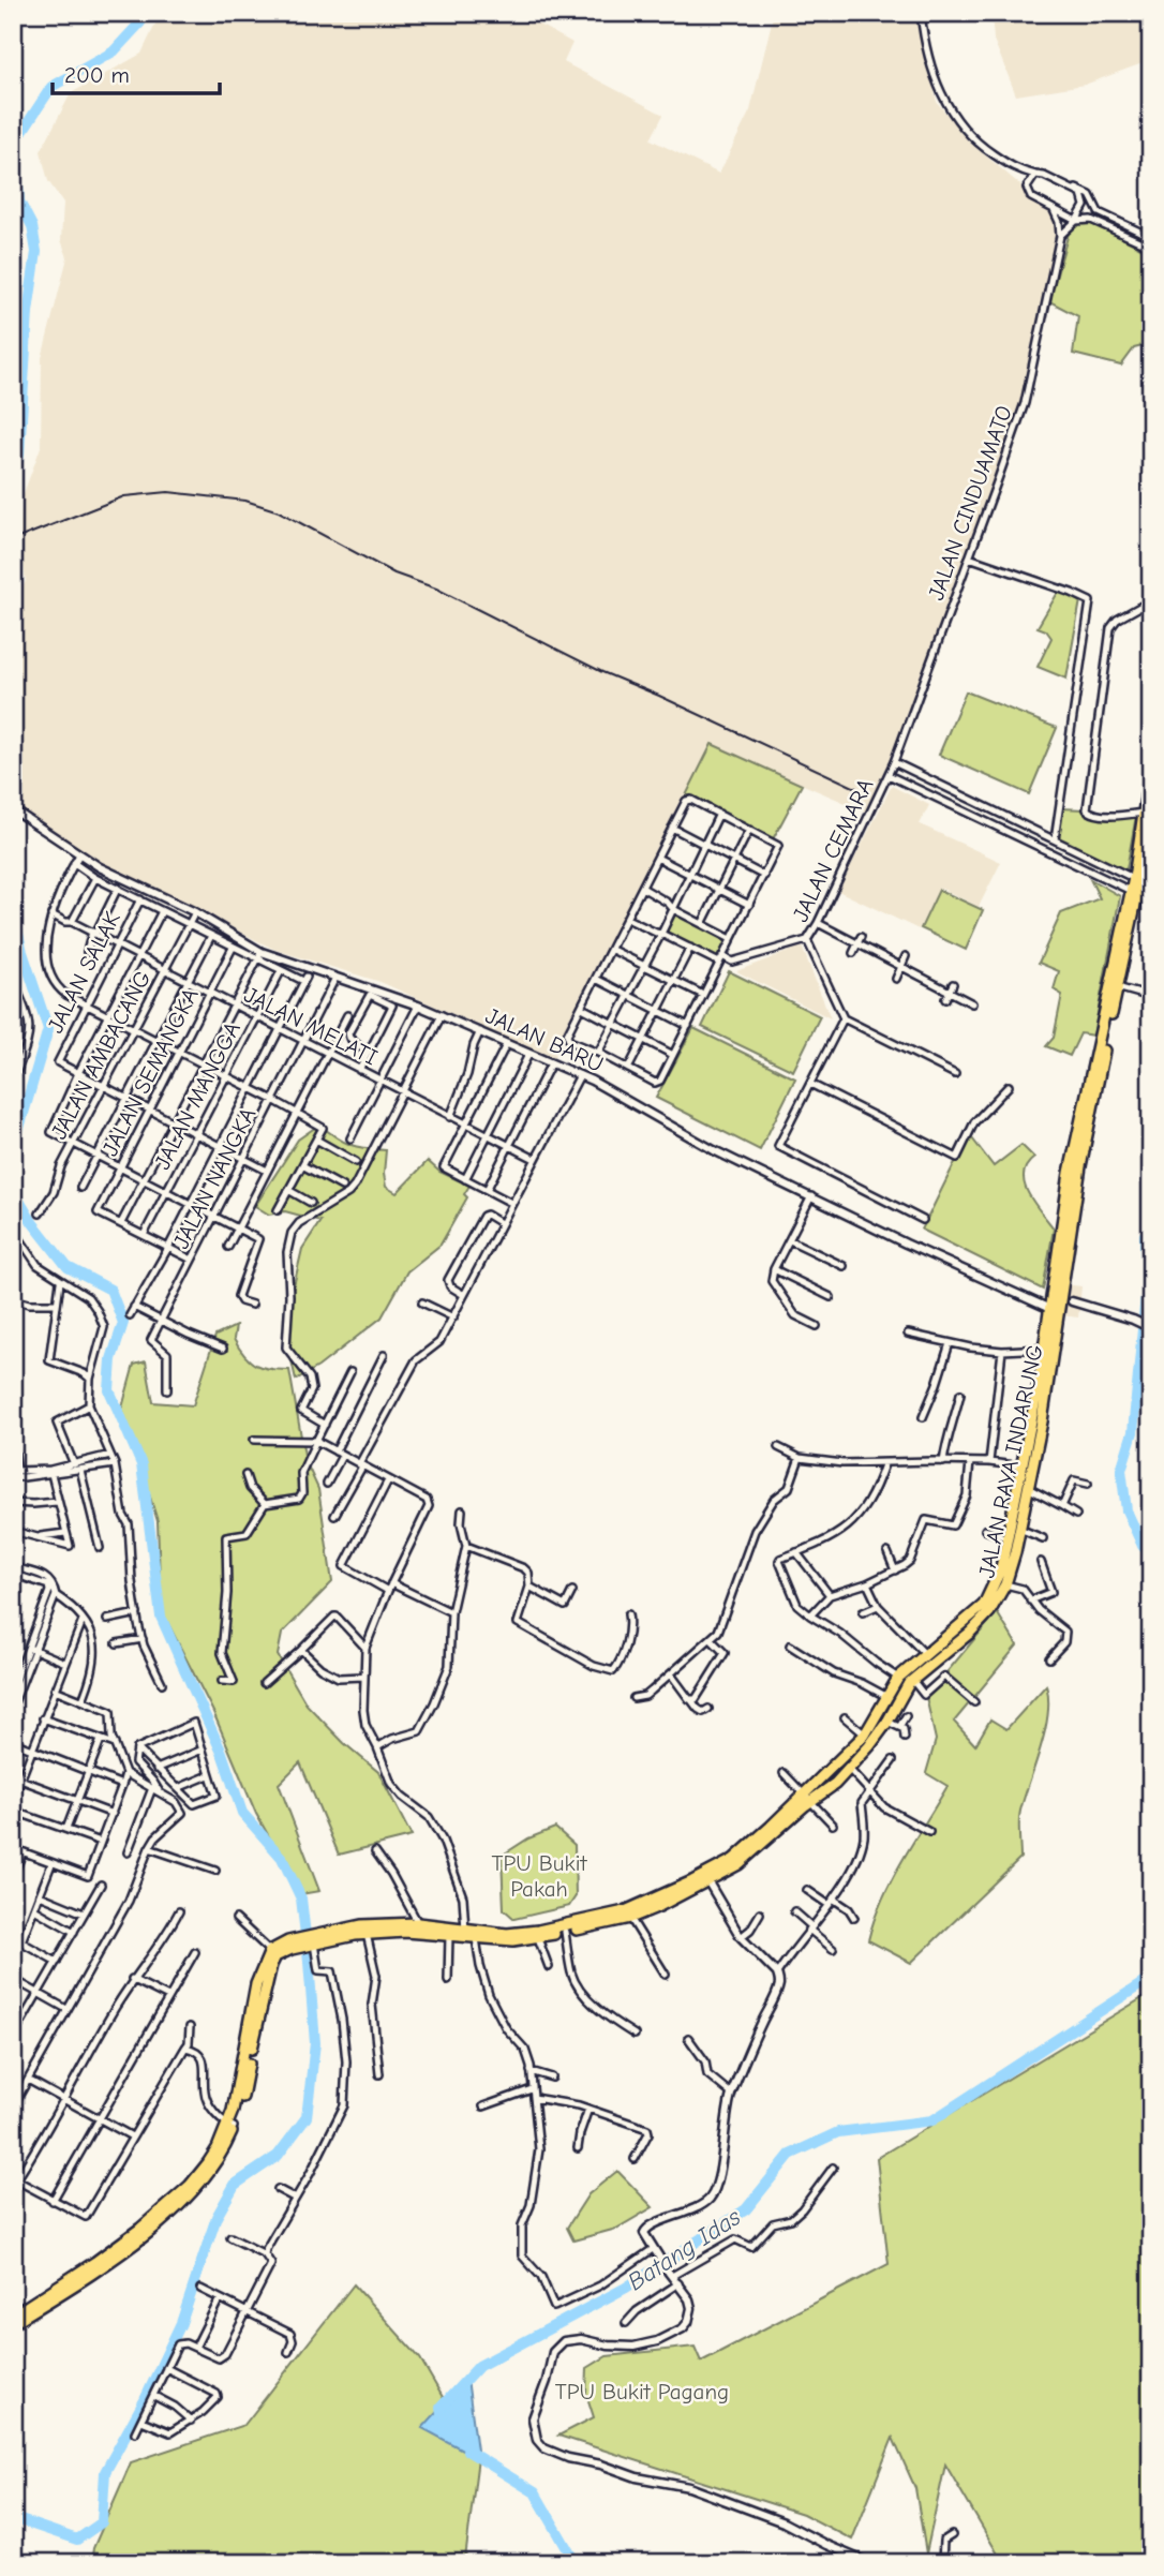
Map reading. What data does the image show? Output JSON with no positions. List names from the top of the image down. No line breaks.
{"streets":{"highway":["JALAN RAYA INDARUNG"],"street":["JALAN CINDUAMATO","JALAN CEMARA","JALAN SALAK","JALAN MELATI","JALAN BARU","JALAN AMBACANG","JALAN SEMANGKA","JALAN MANGGA","JALAN NANGKA"]},"crossings":[["JALAN CINDUAMATO","JALAN CEMARA"],["JALAN SALAK","JALAN MELATI"],["JALAN MELATI","JALAN AMBACANG"],["JALAN MELATI","JALAN SEMANGKA"],["JALAN MELATI","JALAN MANGGA"],["JALAN MELATI","JALAN NANGKA"],["JALAN BARU","JALAN AMBACANG"],["JALAN BARU","JALAN NANGKA"],["JALAN BARU","JALAN RAYA INDARUNG"]],"water":["Batang Idas"],"parks":["TPU Bukit Pakah","TPU Bukit Pagang"],"scale_bar":"200 m"}
